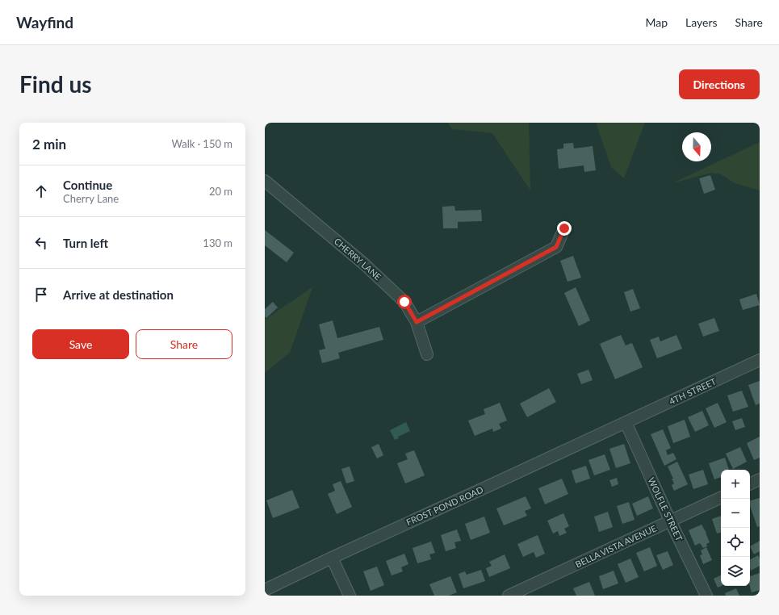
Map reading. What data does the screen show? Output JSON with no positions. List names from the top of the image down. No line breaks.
{"streets":{"street":["CHERRY LANE","4TH STREET","FROST POND ROAD","WOLFLE STREET","BELLA VISTA AVENUE"]},"crossings":[["4TH STREET","FROST POND ROAD"],["4TH STREET","WOLFLE STREET"],["FROST POND ROAD","WOLFLE STREET"],["WOLFLE STREET","BELLA VISTA AVENUE"]],"north":"bottom","page":{"header":"Wayfind","nav":["Map","Layers","Share"],"buttons":["Directions",["Save","Share"]],"title":"Find us","heading":["2 min","Walk · 150 m"],"list":[["Continue","Cherry Lane","20 m"],["Turn left","130 m"],"Arrive at destination"],"map_buttons":["+","−"]}}
